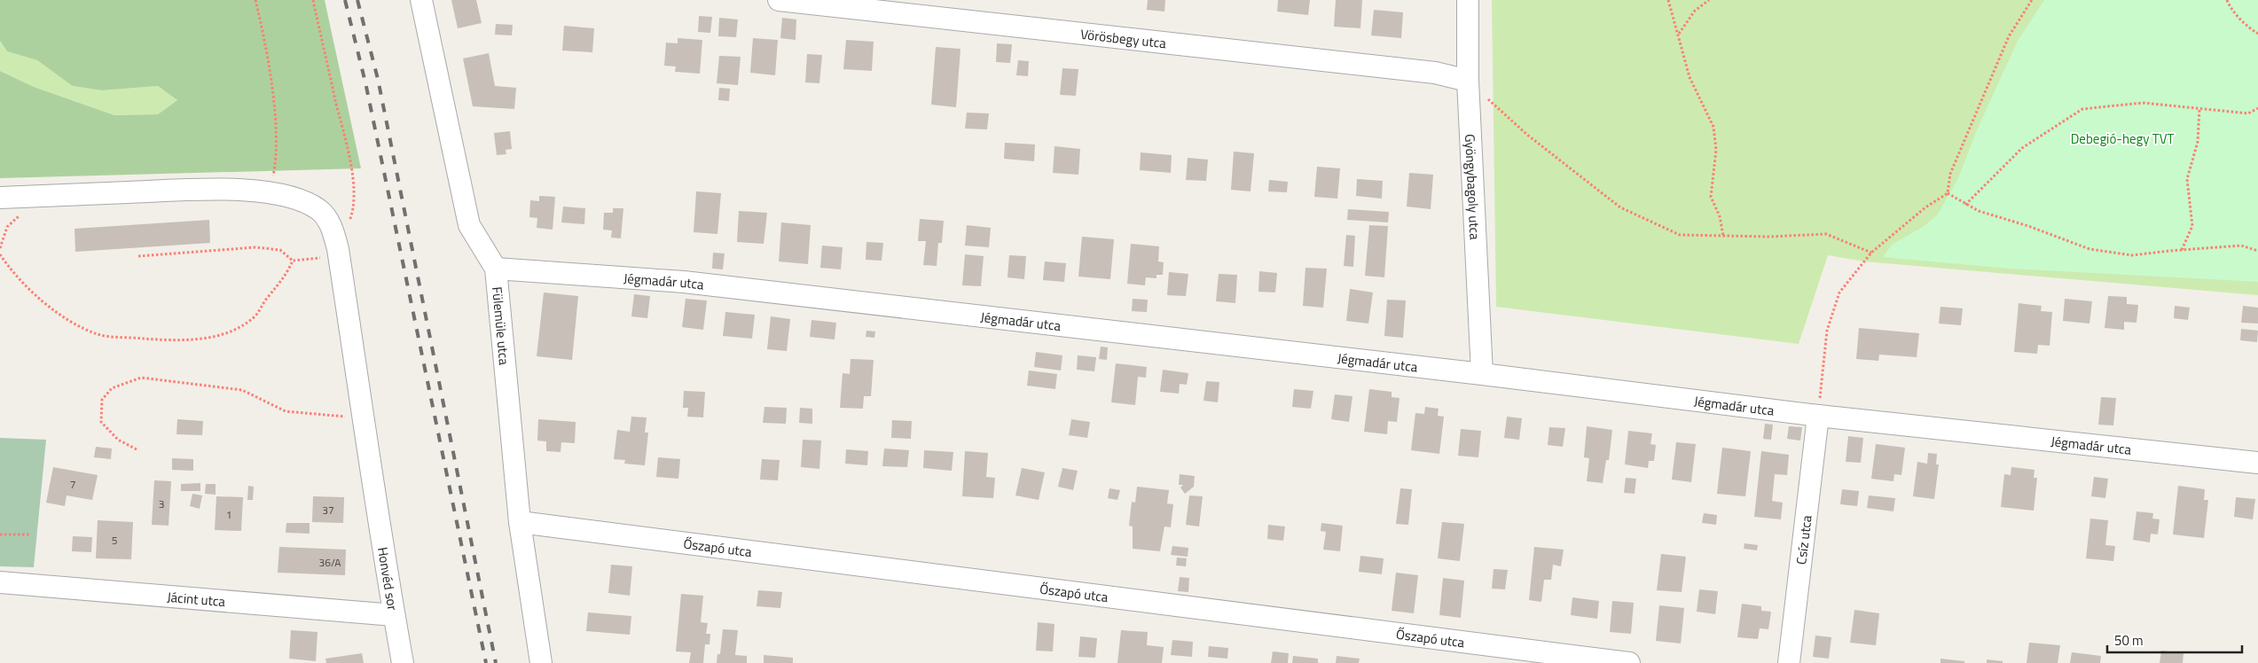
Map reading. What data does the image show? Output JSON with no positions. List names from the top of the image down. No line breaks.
{"streets":{"street":["Vörösbegy utca","Gyöngybagoly utca","Jégmadár utca","Fülemüle utca","Csíz utca","Őszapó utca","Honvéd sor","Jácint utca"]},"crossings":[["Vörösbegy utca","Gyöngybagoly utca"],["Gyöngybagoly utca","Jégmadár utca"],["Jégmadár utca","Fülemüle utca"],["Jégmadár utca","Csíz utca"],["Fülemüle utca","Őszapó utca"],["Honvéd sor","Jácint utca"]],"parks":["Debegió-hegy TVT"],"house_numbers":["7","3","37","1","5","36/A"],"scale_bar":"50 m"}
